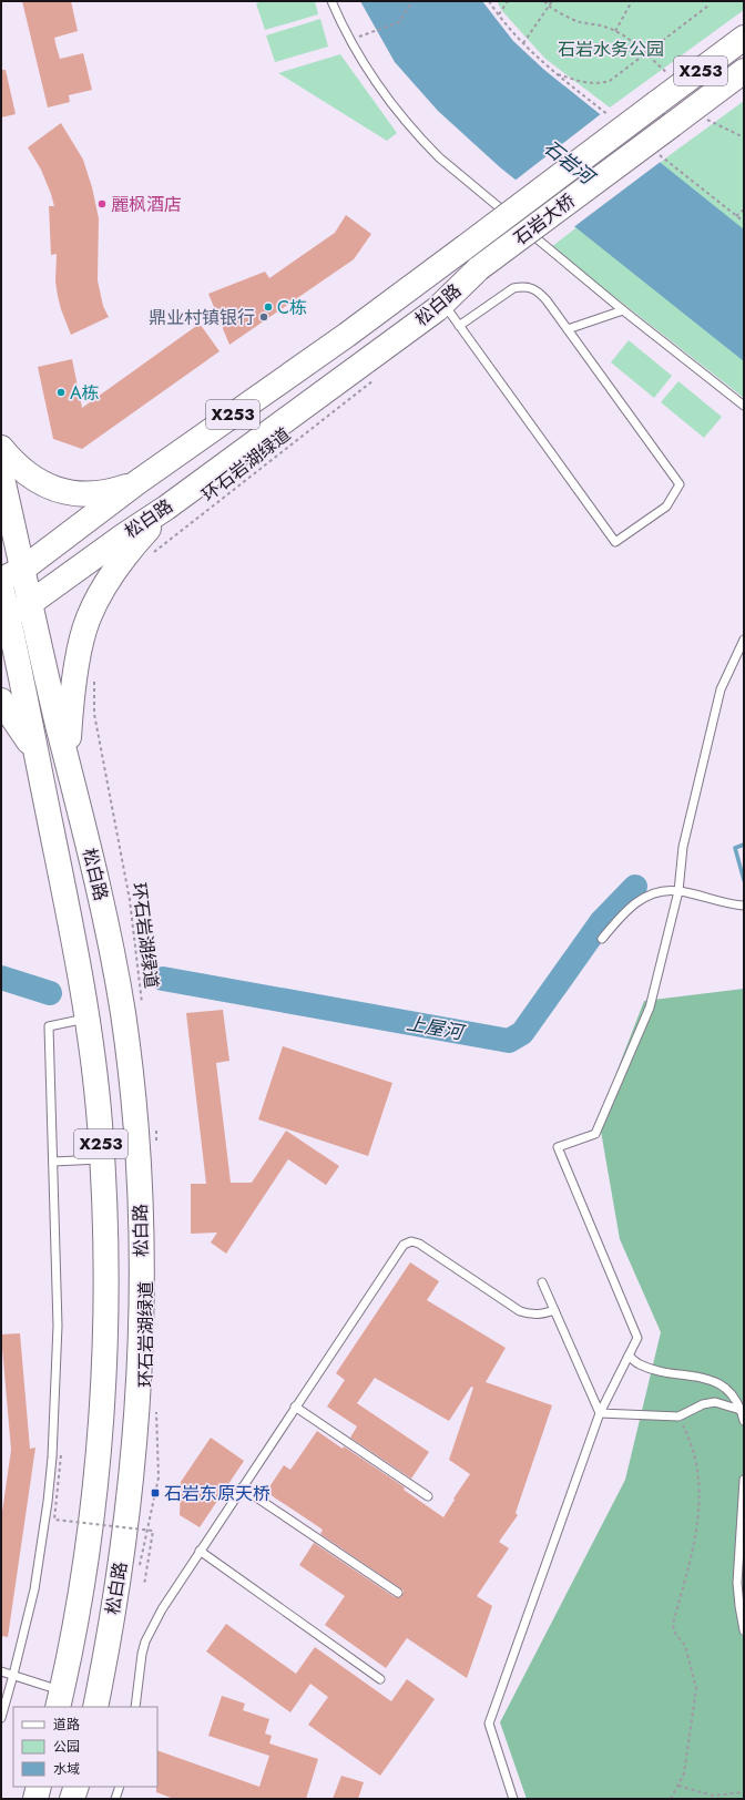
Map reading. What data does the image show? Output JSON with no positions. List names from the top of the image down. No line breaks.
{"streets":{"main road":["X253","石岩大桥","松白路"],"path":["环石岩湖绿道"]},"crossings":[["石岩大桥","松白路"]],"water":["石岩河","上屋河"],"parks":["石岩水务公园"],"places":{"other":["麗枫酒店","C栋","鼎业村镇银行","A栋"],"transit":["石岩东原天桥"]},"legend":["道路","公园","水域"]}
